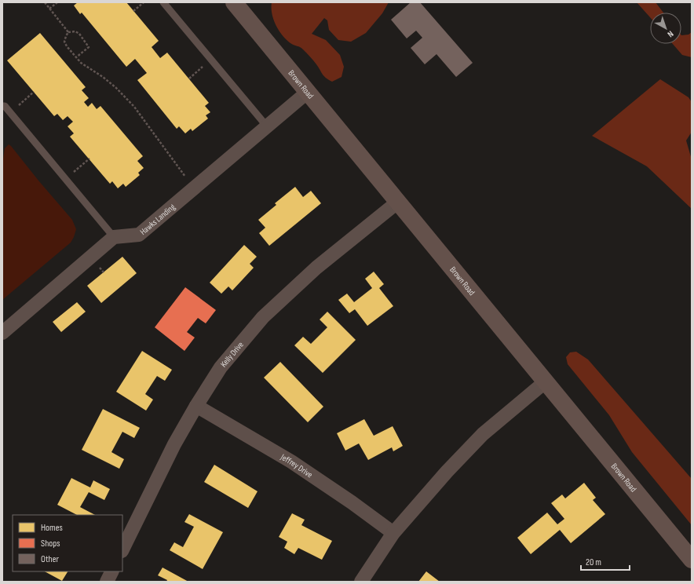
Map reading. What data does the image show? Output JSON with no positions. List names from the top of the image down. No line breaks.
{"streets":{"street":["Brown Road","Hawks Landing","Kelly Drive","Jeffrey Drive"]},"crossings":[["Brown Road","Hawks Landing"],["Brown Road","Kelly Drive"],["Kelly Drive","Jeffrey Drive"]],"legend":["Homes","Shops","Other"],"scale_bar":"20 m","north":"bottom right"}
